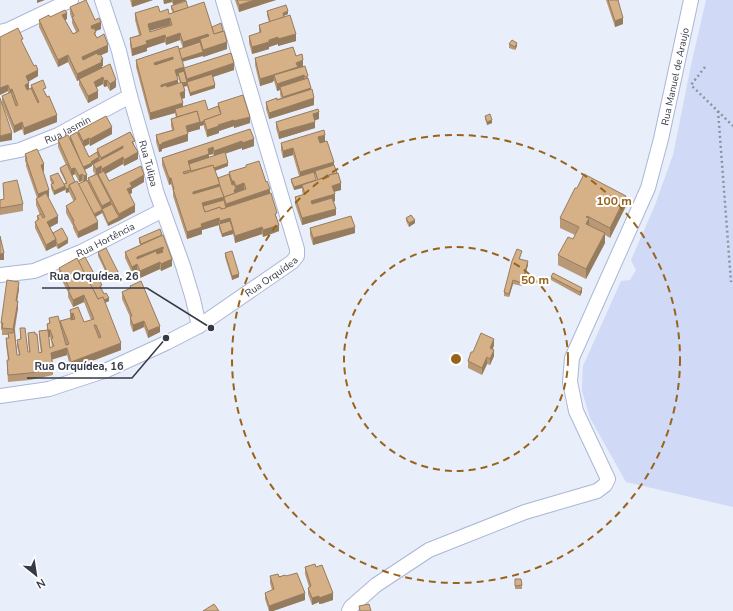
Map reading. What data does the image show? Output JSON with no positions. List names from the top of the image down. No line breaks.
{"streets":{"street":["Rua Manuel de Araujo","Rua Jasmin","Rua Tulipa","Rua Hortência","Rua Orquídea"]},"crossings":[["Rua Jasmin","Rua Tulipa"],["Rua Tulipa","Rua Hortência"],["Rua Tulipa","Rua Orquídea"]],"places":["Rua Orquídea, 26","Rua Orquídea, 16"],"north":"bottom right","rings":["100 m","50 m"]}
